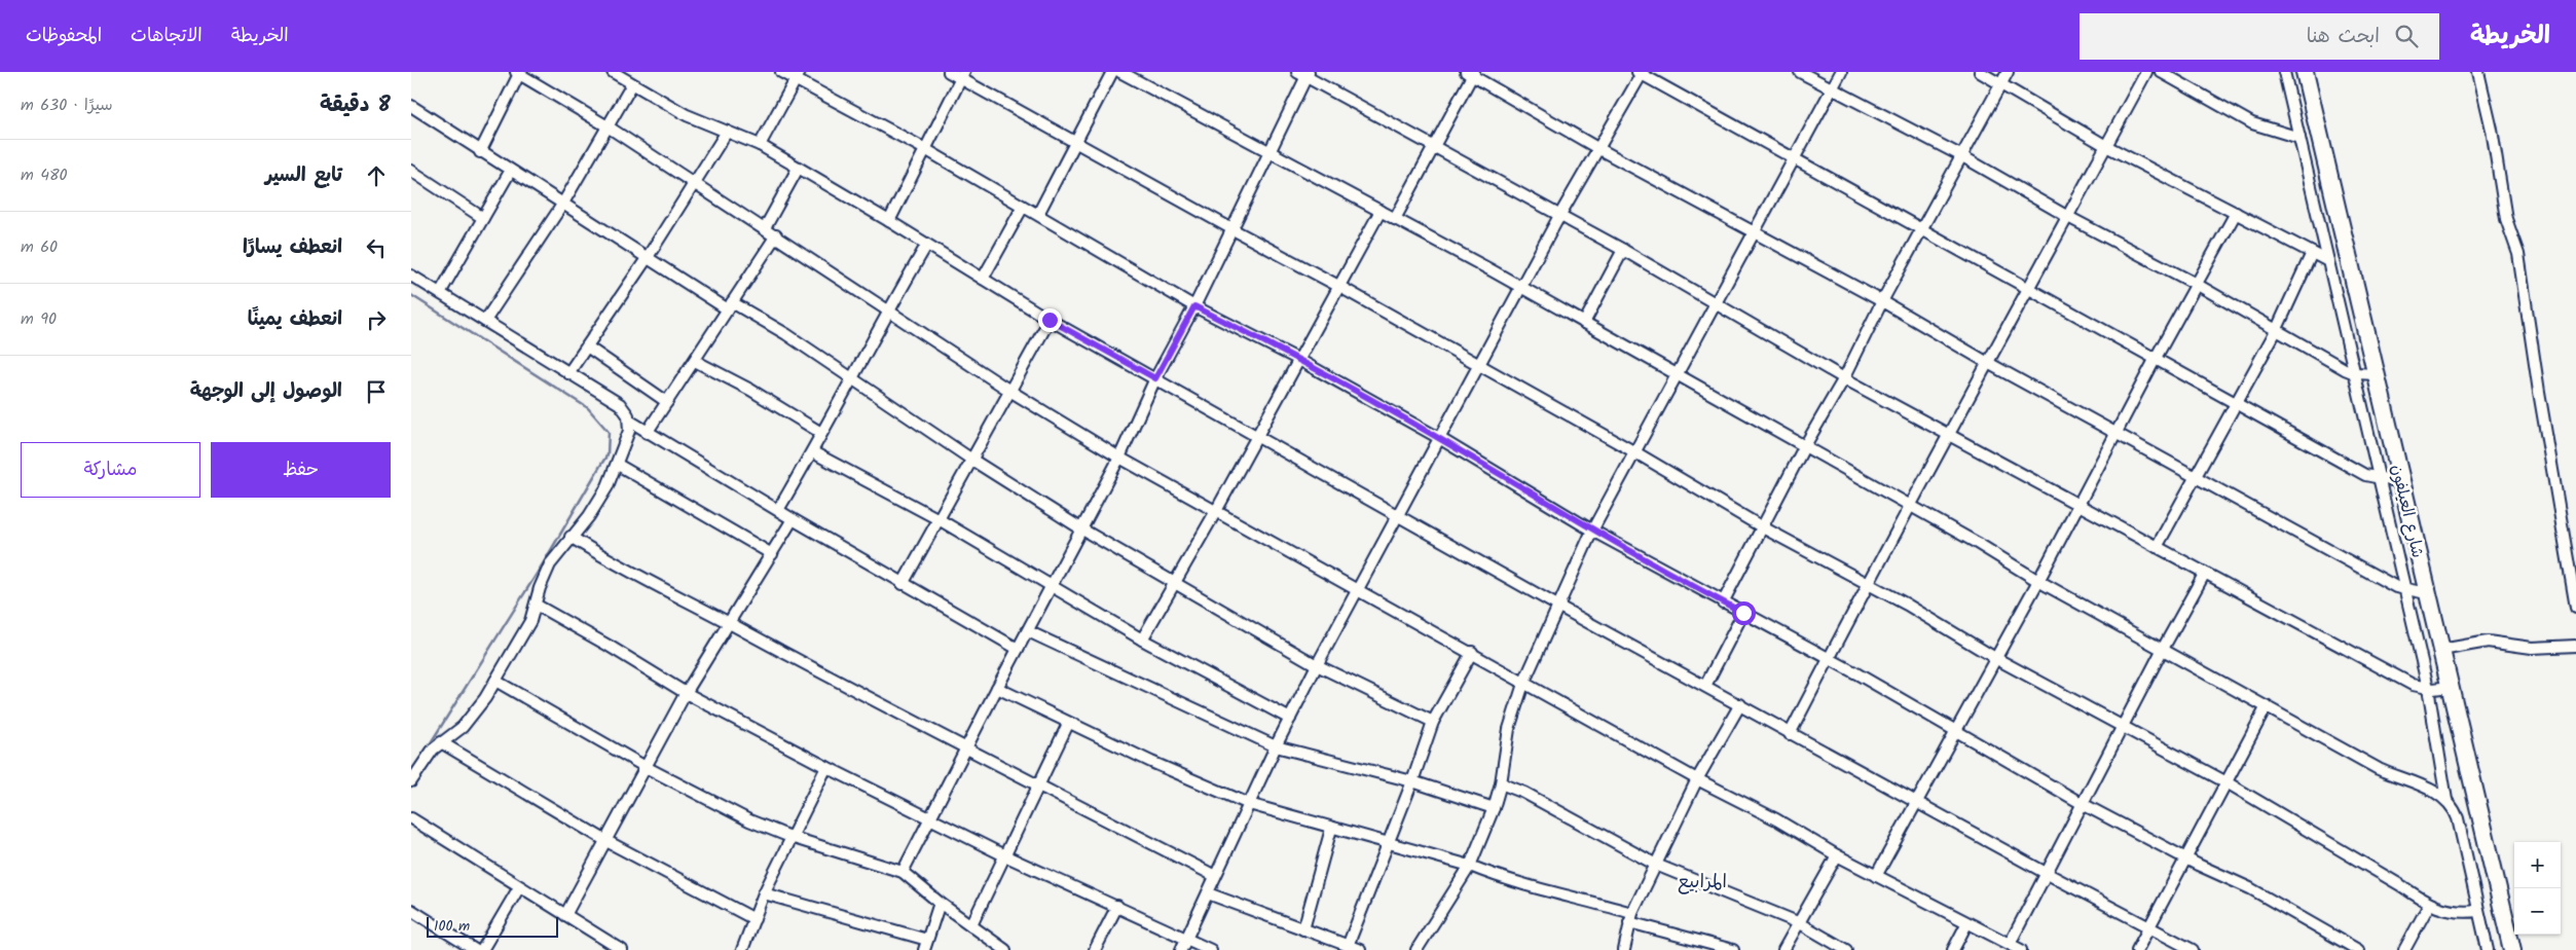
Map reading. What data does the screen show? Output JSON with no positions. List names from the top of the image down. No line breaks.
{"streets":{"highway":["شارع العيلفون"]},"districts":["المرابيع"],"scale_bar":"100 m","page":{"header":"الخريطة","search":"ابحث هنا","nav":["الخريطة","الاتجاهات","المحفوظات"],"heading":["8 دقيقة","سيرًا · 630 m"],"list":[["تابع السير","480 m"],["انعطف يسارًا","60 m"],["انعطف يمينًا","90 m"],"الوصول إلى الوجهة"],"buttons":["حفظ","مشاركة"],"map_buttons":["+","−"],"scale":"100 m"}}
